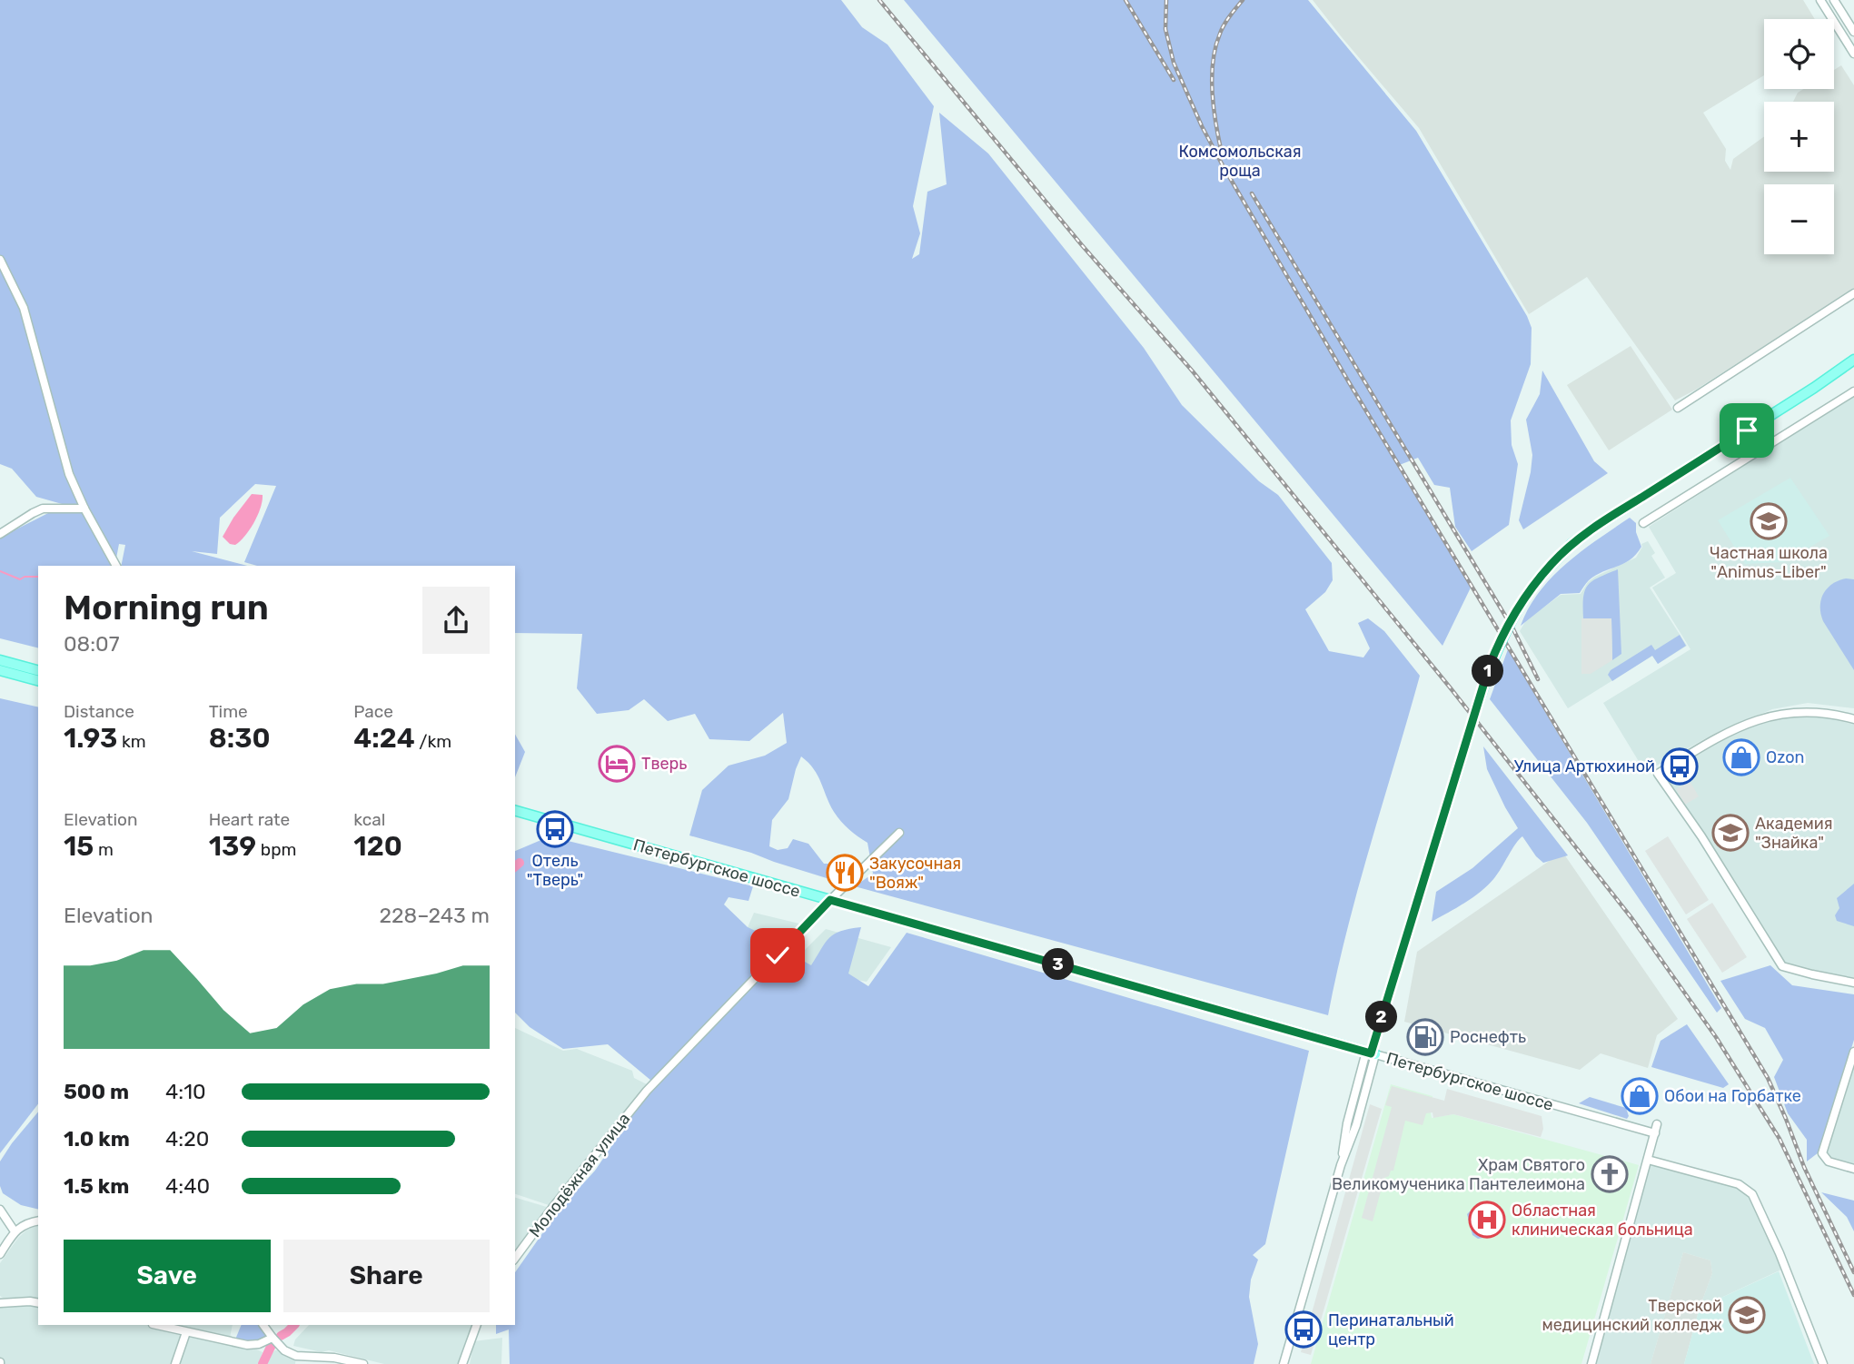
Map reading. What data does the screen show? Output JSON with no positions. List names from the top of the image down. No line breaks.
{"streets":{"main road":["Петербургское шоссе"],"street":["Молодёжная улица"]},"crossings":[["Петербургское шоссе","Молодёжная улица"]],"parks":["Комсомольская роща"],"places":{"school or university":["Частная школа \"Animus-Liber\"","Академия \"Знайка\"","Тверской медицинский колледж"],"shop":["Ozon","Обои на Горбатке"],"hotel":["Тверь"],"bus stop":["Улица Артюхиной","Отель \"Тверь\"","Перинатальный центр"],"restaurant":["Закусочная \"Вояж\""],"fuel station":["Роснефть"],"church":["Храм Святого Великомученика Пантелеимона"],"hospital":["Областная клиническая больница"]},"page":{"map_buttons":["+","−"],"heading":["Morning run","08:07"],"pins":["1","3","2"],"stats":[["Distance","1.93 km"],["Time","8:30"],["Pace","4:24 /km"],["Elevation","15 m"],["Heart rate","139 bpm"],["kcal","120"]],"chart":["Elevation","228–243 m"],"list":[{"name":"500 m","note":"4:10"},{"name":"1.0 km","note":"4:20"},{"name":"1.5 km","note":"4:40"}],"buttons":["Save","Share"]}}
